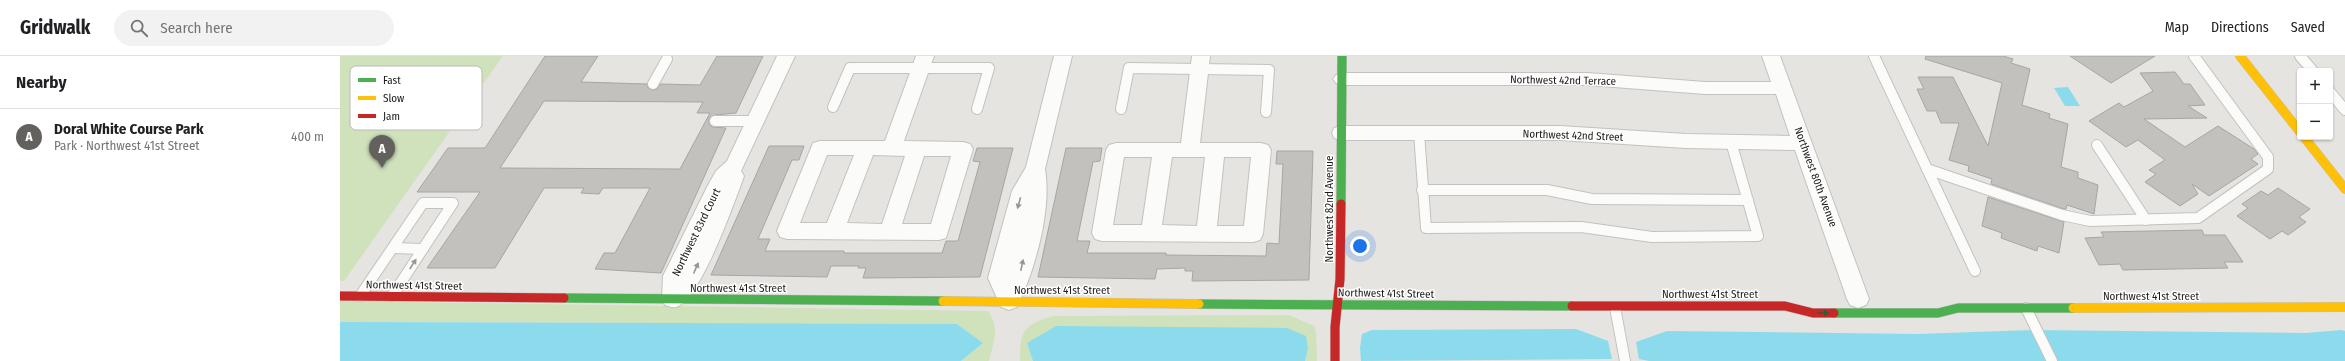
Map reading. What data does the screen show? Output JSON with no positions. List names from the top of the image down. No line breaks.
{"streets":{"street":["Northwest 42nd Terrace","Northwest 42nd Street","Northwest 80th Avenue","Northwest 82nd Avenue","Northwest 83rd Court","Northwest 41st Street"]},"crossings":[["Northwest 42nd Terrace","Northwest 80th Avenue"],["Northwest 42nd Terrace","Northwest 82nd Avenue"],["Northwest 42nd Street","Northwest 80th Avenue"],["Northwest 42nd Street","Northwest 82nd Avenue"],["Northwest 82nd Avenue","Northwest 41st Street"],["Northwest 83rd Court","Northwest 41st Street"]],"legend":["Fast","Slow","Jam"],"page":{"header":"Gridwalk","search":"Search here","nav":["Map","Directions","Saved"],"heading":"Nearby","map_buttons":["+","−"],"list":[{"mark":"A","name":"Doral White Course Park","note":"Park · Northwest 41st Street","value":"400 m"}],"pins":"A"}}
